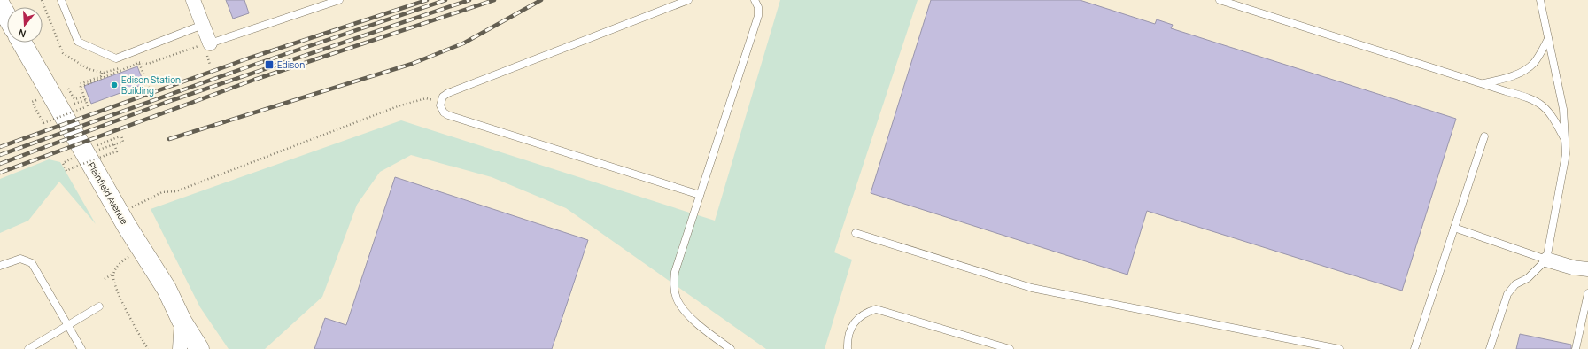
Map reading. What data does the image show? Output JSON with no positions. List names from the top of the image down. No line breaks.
{"streets":{"main road":["Plainfield Avenue"]},"places":{"transit":["Edison"],"other":["Edison Station Building"]},"north":"bottom"}
